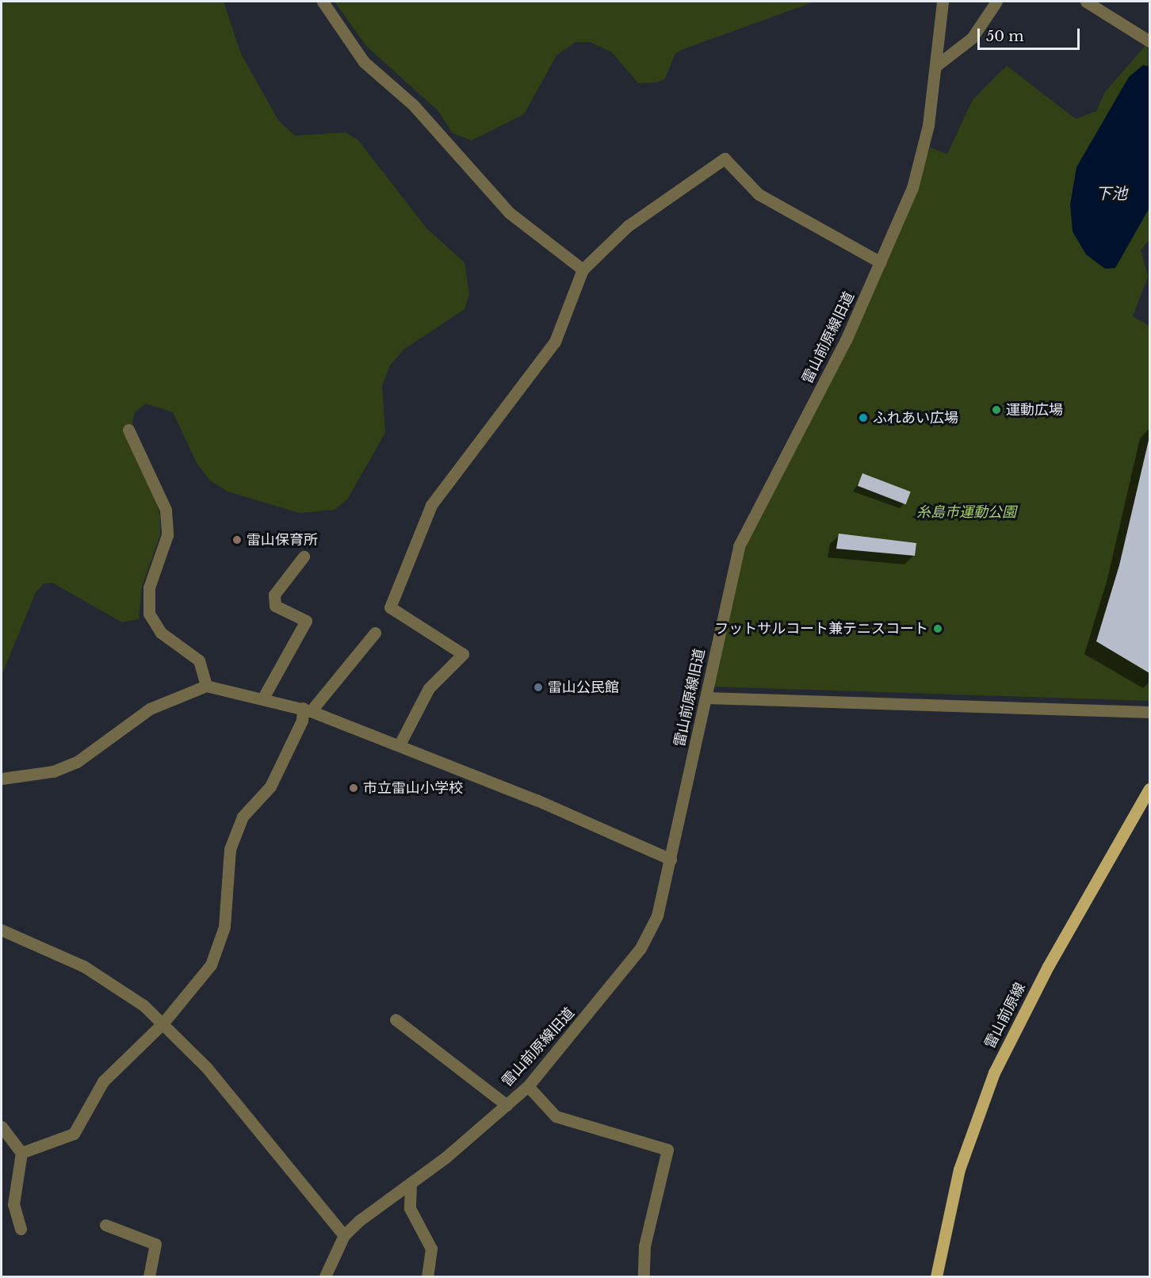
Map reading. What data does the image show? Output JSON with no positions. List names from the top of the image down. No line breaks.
{"streets":{"main road":["雷山前原線"],"street":["雷山前原線旧道"]},"water":["下池"],"parks":["糸島市運動公園"],"places":["運動広場","ふれあい広場","雷山保育所","フットサルコート兼テニスコート","雷山公民館","市立雷山小学校"],"scale_bar":"50 m"}
